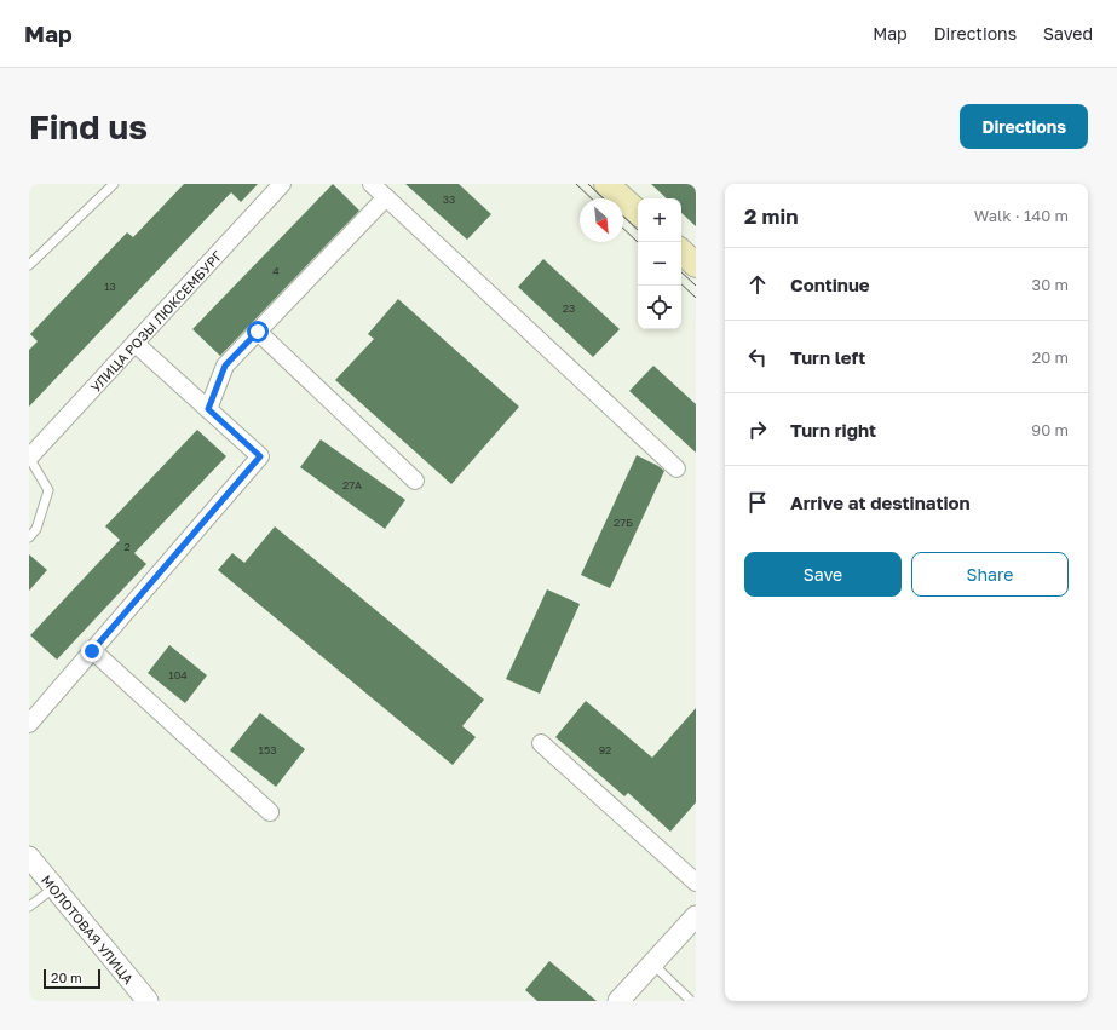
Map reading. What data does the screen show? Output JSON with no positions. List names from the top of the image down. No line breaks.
{"streets":{"street":["УЛИЦА РОЗЫ ЛЮКСЕМБУРГ","МОЛОТОВАЯ УЛИЦА"]},"house_numbers":["33","4","13","23","27А","27Б","2","104","153","92"],"scale_bar":"20 m","north":"bottom right","page":{"header":"Map","nav":["Map","Directions","Saved"],"buttons":["Directions",["Save","Share"]],"title":"Find us","heading":["2 min","Walk · 140 m"],"map_buttons":["+","−"],"list":[["Continue","30 m"],["Turn left","20 m"],["Turn right","90 m"],"Arrive at destination"],"scale":"20 m"}}
